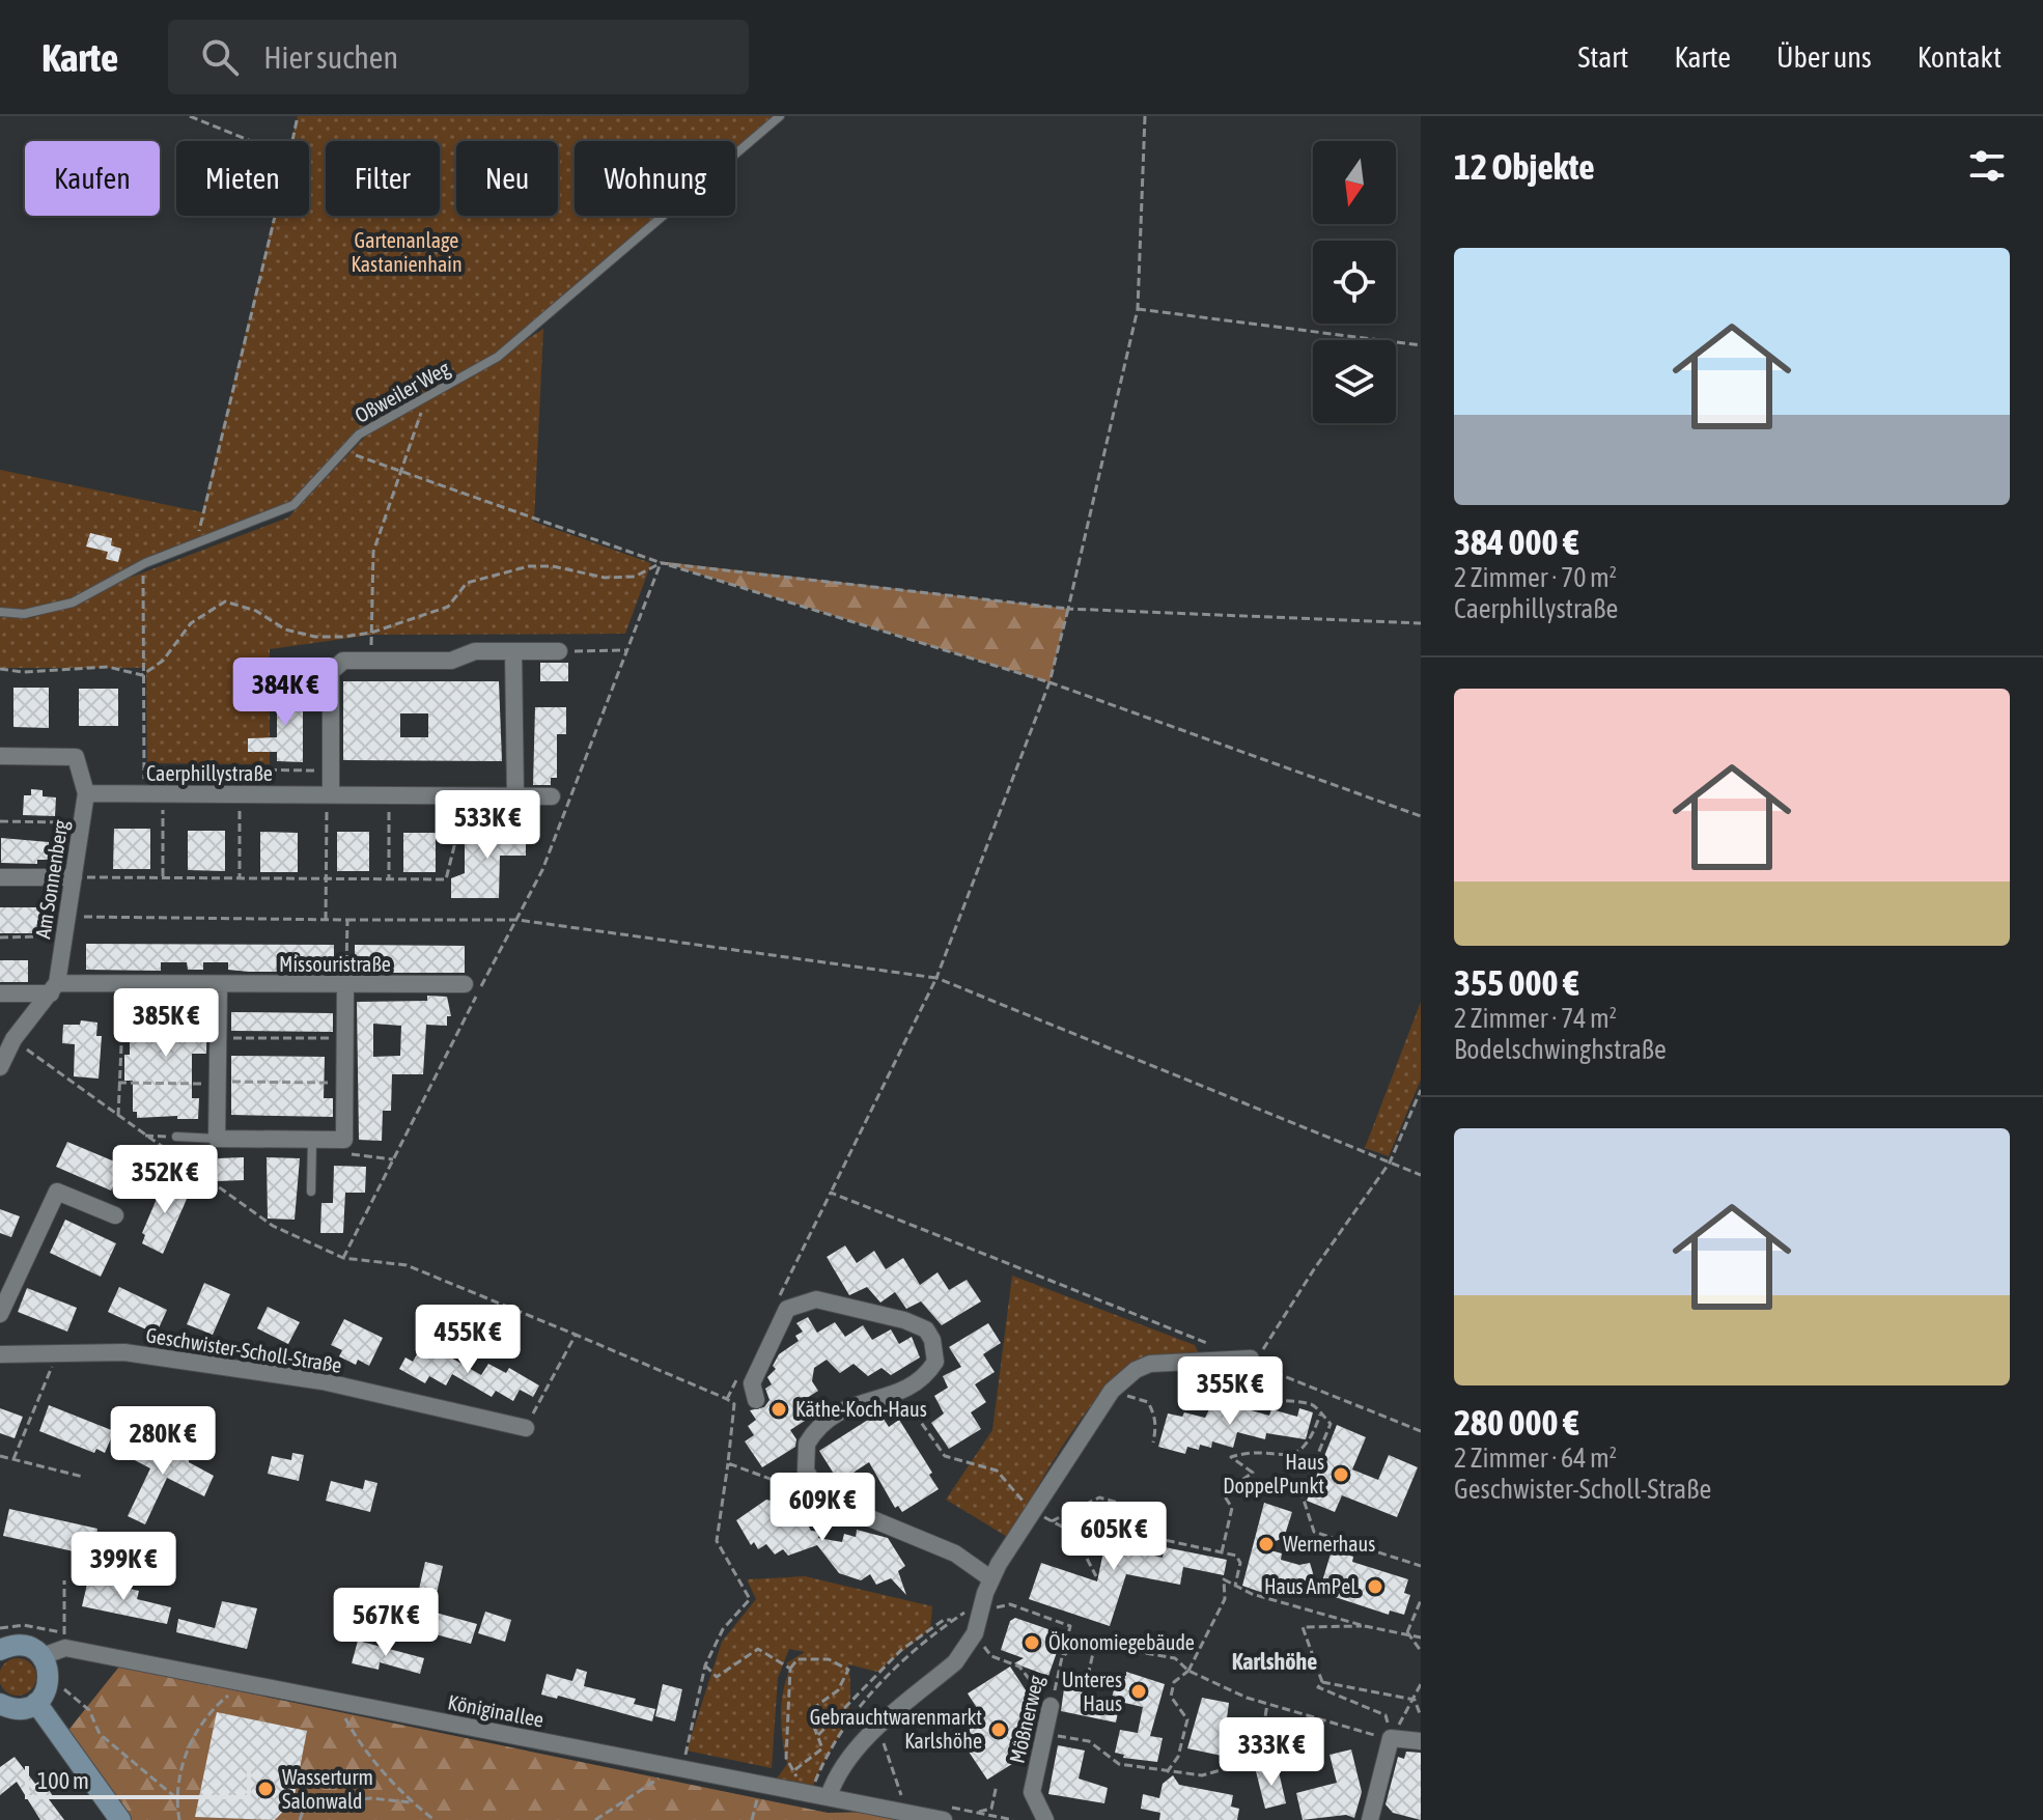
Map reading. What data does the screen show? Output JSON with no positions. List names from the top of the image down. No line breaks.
{"streets":{"street":["Caerphillystraße","Am Sonnenberg","Missouristraße","Geschwister-Scholl-Straße","Königinallee","Mößnerweg"],"lane":["Oßweiler Weg"]},"crossings":[["Caerphillystraße","Am Sonnenberg"],["Am Sonnenberg","Missouristraße"]],"districts":["Karlshöhe"],"parks":["Gartenanlage Kastanienhain"],"places":["Käthe-Koch-Haus","Haus DoppelPunkt","Wernerhaus","Haus AmPeL","Ökonomiegebäude","Unteres Haus","Gebrauchtwarenmarkt Karlshöhe","Wasserturm Salonwald"],"scale_bar":"100 m","north":"bottom","page":{"header":"Karte","search":"Hier suchen","nav":["Start","Karte","Über uns","Kontakt"],"heading":"12 Objekte","chip":["Kaufen","Mieten","Filter","Neu","Wohnung"],"list":[{"name":"384 000 €","note":"2 Zimmer · 70 m² · Caerphillystraße"},{"name":"355 000 €","note":"2 Zimmer · 74 m² · Bodelschwinghstraße"},{"name":"280 000 €","note":"2 Zimmer · 64 m² · Geschwister-Scholl-Straße"}],"price":["384K €","533K €","385K €","352K €","455K €","355K €","280K €","609K €","605K €","399K €","567K €","333K €"],"scale":"100 m"}}
